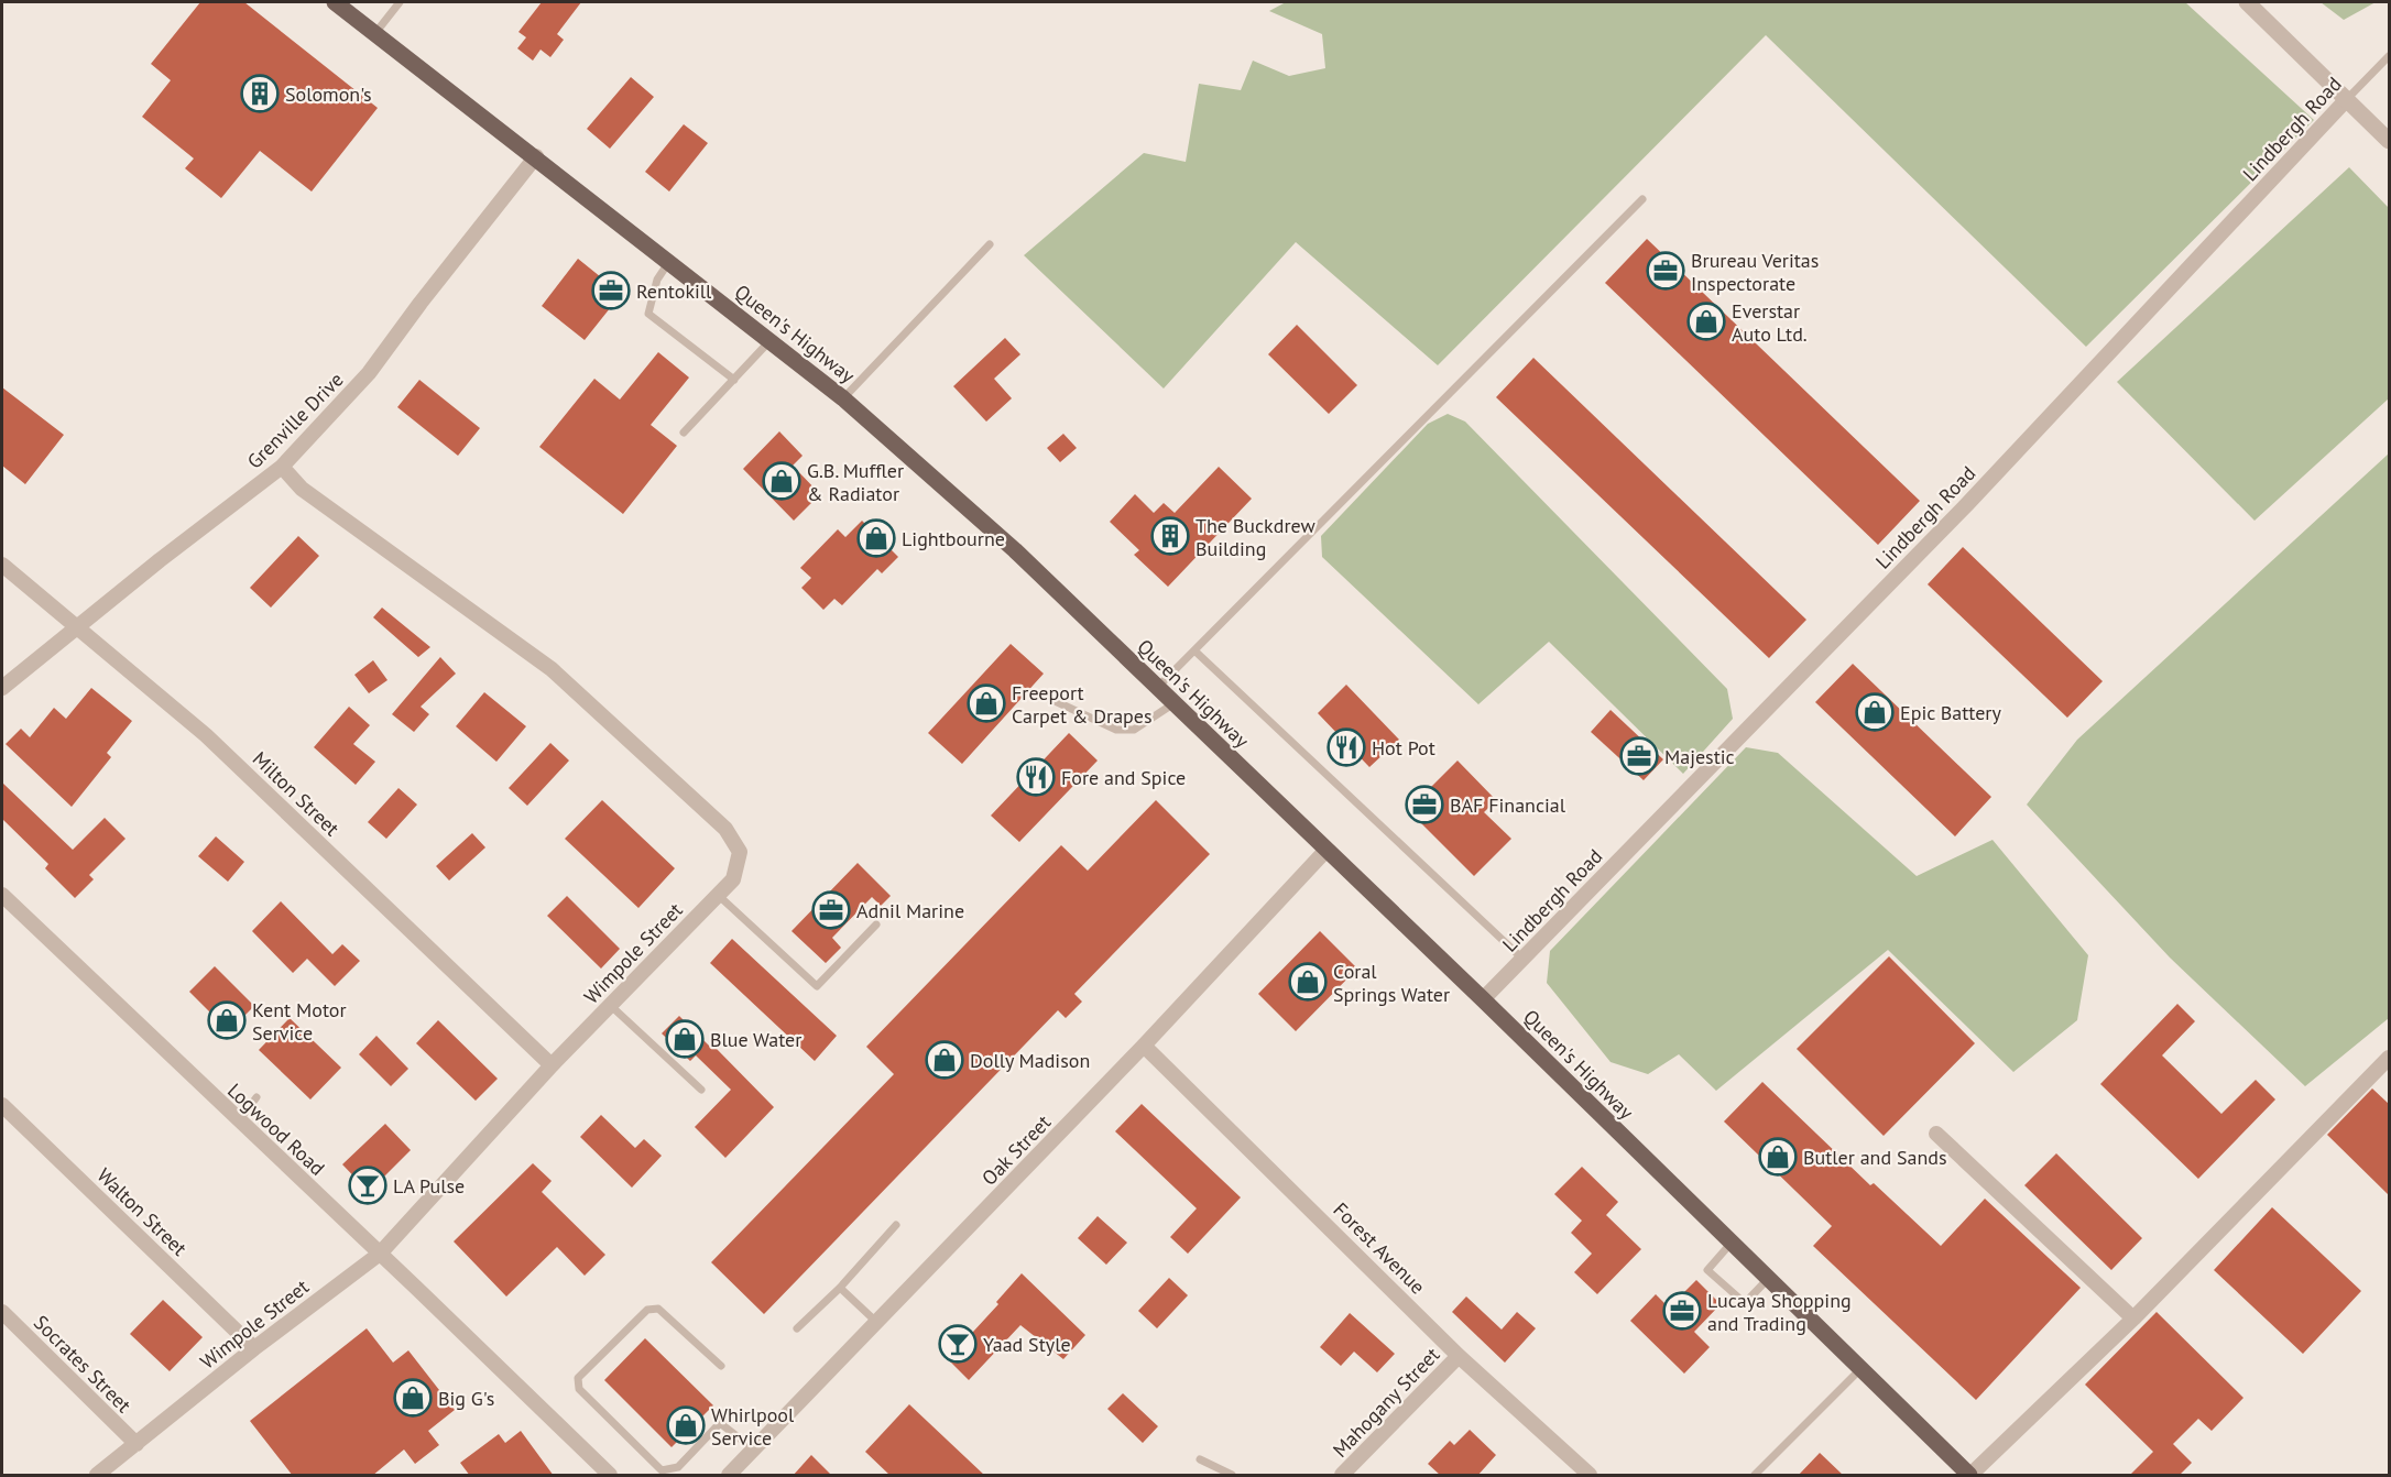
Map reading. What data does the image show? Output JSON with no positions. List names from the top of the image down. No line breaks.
{"streets":{"main road":["Queen's Highway"],"street":["Lindbergh Road","Grenville Drive","Milton Street","Wimpole Street","Logwood Road","Oak Street","Walton Street","Forest Avenue","Socrates Street","Mahogany Street"]},"crossings":[["Lindbergh Road","Queen's Highway"],["Queen's Highway","Grenville Drive"],["Queen's Highway","Oak Street"],["Grenville Drive","Milton Street"],["Grenville Drive","Wimpole Street"],["Milton Street","Wimpole Street"],["Wimpole Street","Logwood Road"],["Wimpole Street","Walton Street"],["Wimpole Street","Socrates Street"],["Oak Street","Forest Avenue"],["Forest Avenue","Mahogany Street"]],"places":{"building":["Solomon's","The Buckdrew Building"],"office":["Brureau Veritas Inspectorate","Rentokill","Majestic","BAF Financial","Adnil Marine","Lucaya Shopping and Trading"],"shop":["Everstar Auto Ltd.","G.B. Muffler & Radiator","Lightbourne","Freeport Carpet & Drapes","Epic Battery","Coral Springs Water","Kent Motor Service","Blue Water","Dolly Madison","Butler and Sands","Big G's","Whirlpool Service"],"restaurant":["Hot Pot","Fore and Spice"],"bar":["LA Pulse","Yaad Style"]}}
